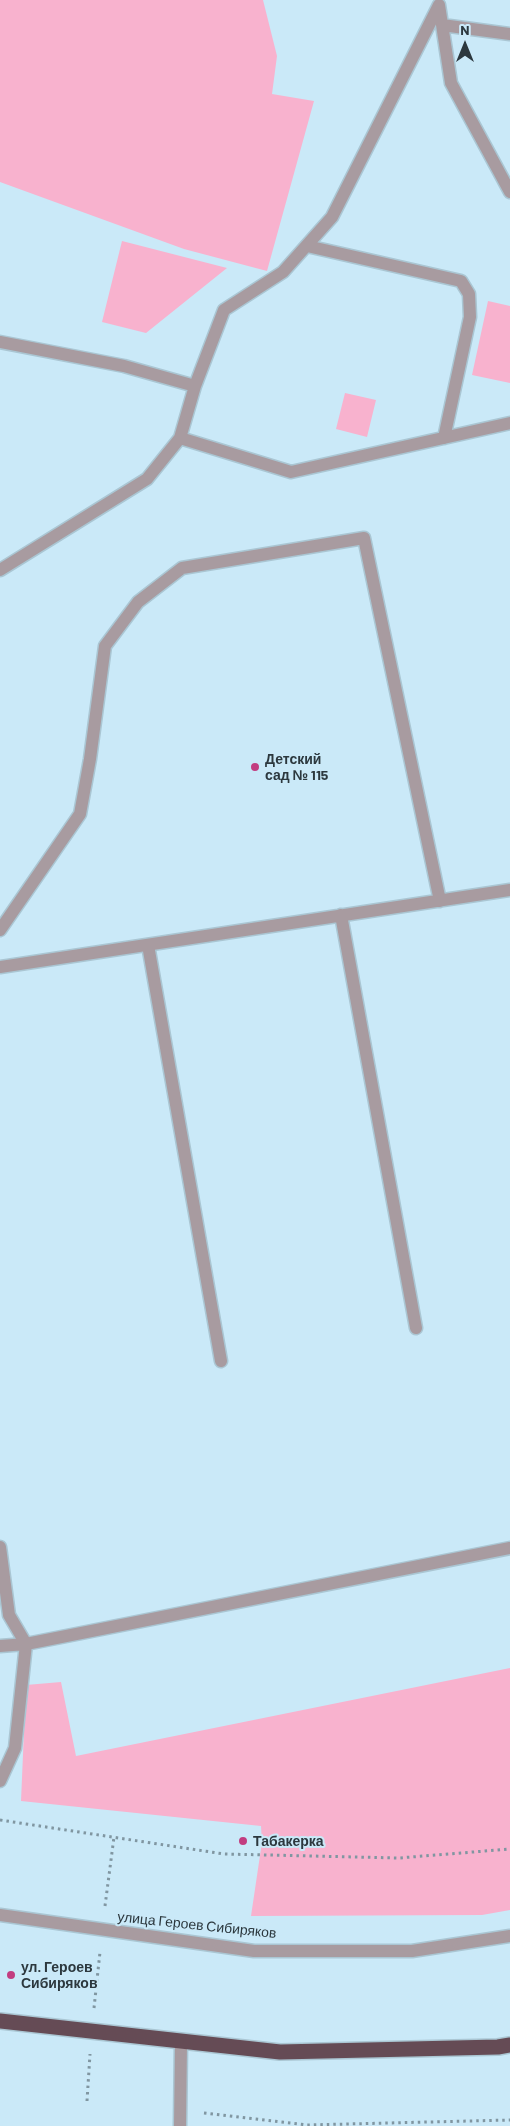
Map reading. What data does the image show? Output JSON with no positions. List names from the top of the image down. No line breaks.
{"streets":{"street":["улица Героев Сибиряков"]},"places":["Детский сад № 115","Табакерка","ул. Героев Сибиряков"],"north":"top"}
